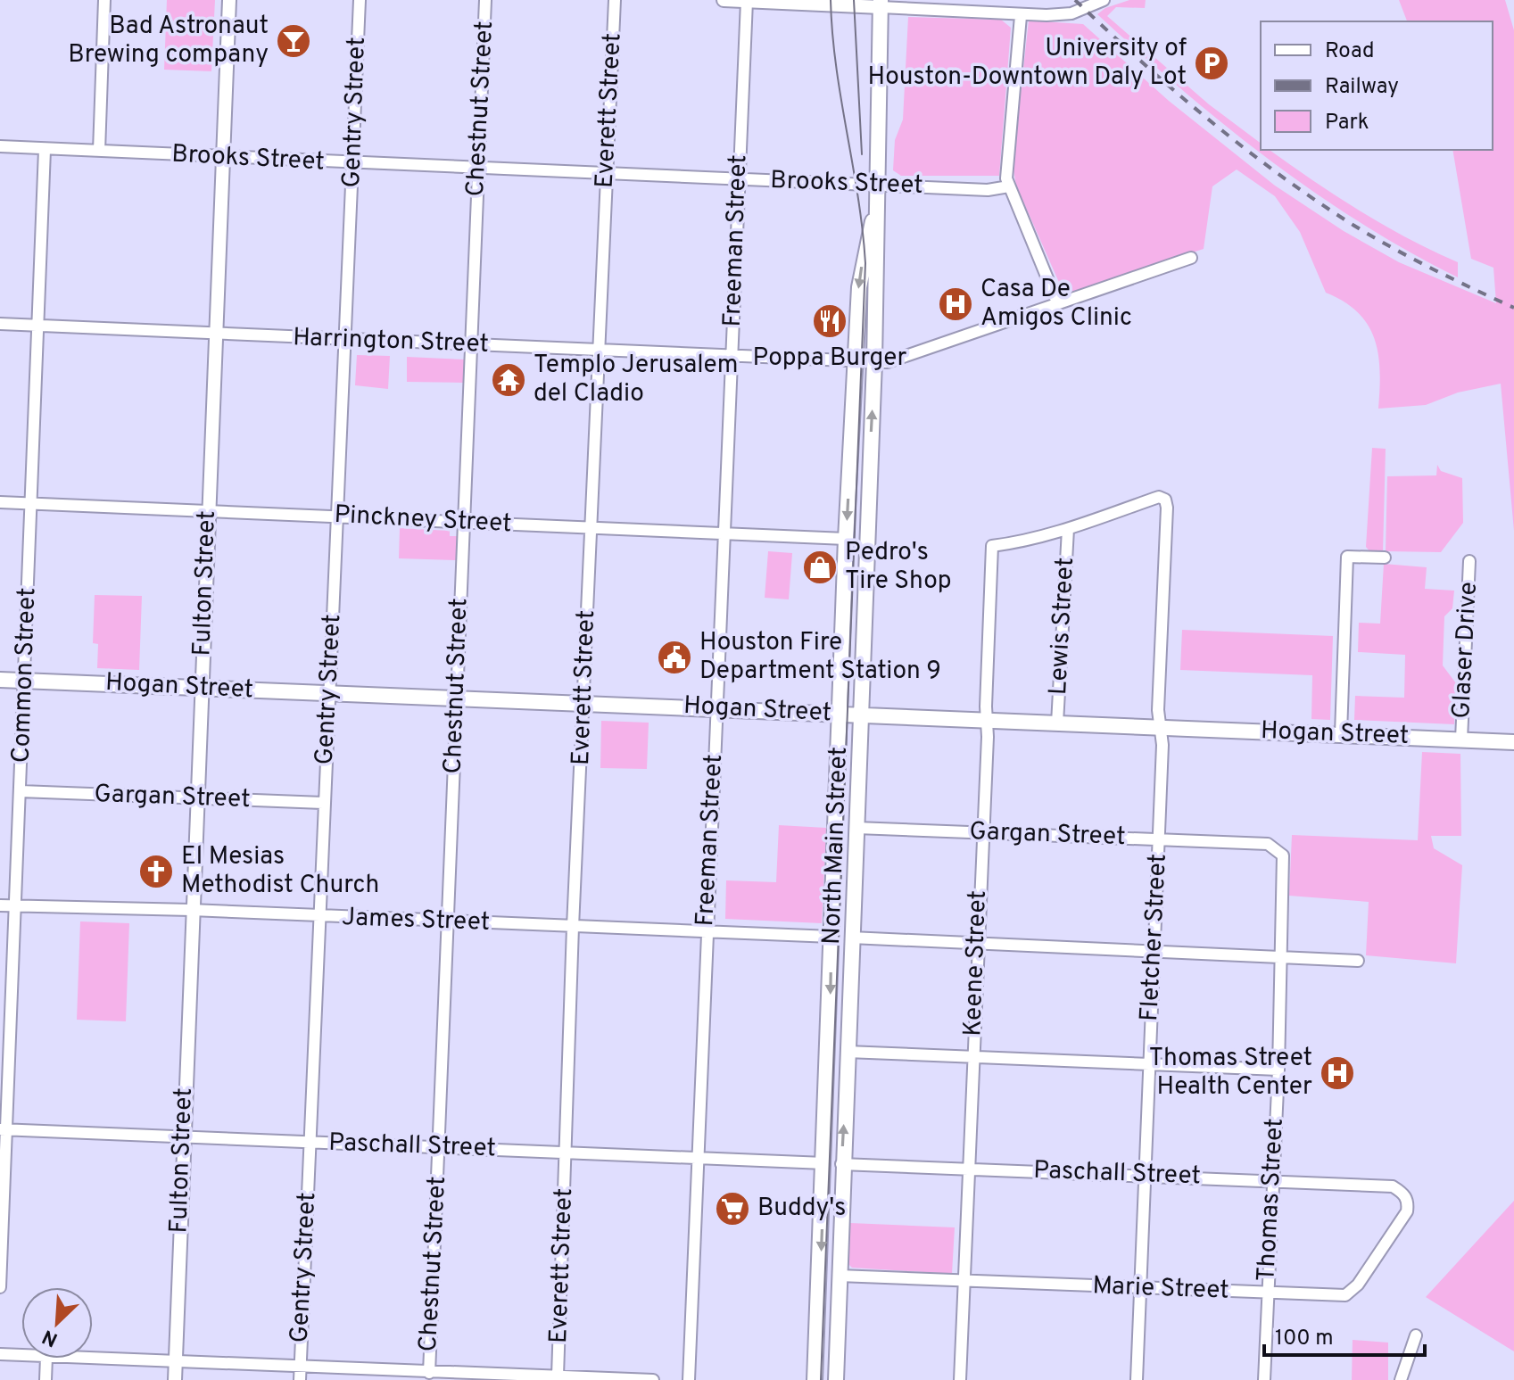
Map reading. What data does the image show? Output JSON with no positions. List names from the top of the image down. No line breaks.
{"streets":{"main road":["Hogan Street","North Main Street"],"street":["Chestnut Street","Everett Street","Gentry Street","Brooks Street","Freeman Street","Harrington Street","Pinckney Street","Fulton Street","Lewis Street","Glaser Drive","Common Street","Gargan Street","James Street","Fletcher Street","Keene Street","Paschall Street","Thomas Street","Marie Street"]},"crossings":[["Chestnut Street","Brooks Street"],["Chestnut Street","Harrington Street"],["Chestnut Street","Pinckney Street"],["Chestnut Street","Hogan Street"],["Chestnut Street","James Street"],["Chestnut Street","Paschall Street"],["Everett Street","Brooks Street"],["Everett Street","Harrington Street"],["Everett Street","Pinckney Street"],["Everett Street","Hogan Street"],["Everett Street","James Street"],["Everett Street","Paschall Street"],["Gentry Street","Brooks Street"],["Gentry Street","Harrington Street"],["Gentry Street","Pinckney Street"],["Gentry Street","Hogan Street"],["Gentry Street","Gargan Street"],["Gentry Street","James Street"],["Gentry Street","Paschall Street"],["Brooks Street","Freeman Street"],["Brooks Street","Fulton Street"],["Brooks Street","Common Street"],["Brooks Street","North Main Street"],["Freeman Street","Harrington Street"],["Freeman Street","Pinckney Street"],["Freeman Street","Hogan Street"],["Freeman Street","James Street"],["Freeman Street","Paschall Street"],["Harrington Street","Fulton Street"],["Harrington Street","Common Street"],["Harrington Street","North Main Street"],["Pinckney Street","Fulton Street"],["Pinckney Street","Common Street"],["Pinckney Street","North Main Street"],["Fulton Street","Hogan Street"],["Fulton Street","Gargan Street"],["Fulton Street","James Street"],["Fulton Street","Paschall Street"],["Lewis Street","Hogan Street"],["Lewis Street","Fletcher Street"],["Lewis Street","Keene Street"],["Glaser Drive","Hogan Street"],["Common Street","Hogan Street"],["Common Street","Gargan Street"],["Common Street","James Street"],["Common Street","Paschall Street"],["Hogan Street","North Main Street"],["Hogan Street","Fletcher Street"],["Hogan Street","Keene Street"],["Gargan Street","North Main Street"],["Gargan Street","Fletcher Street"],["Gargan Street","Keene Street"],["Gargan Street","Thomas Street"],["North Main Street","James Street"],["North Main Street","Paschall Street"],["North Main Street","Marie Street"],["Fletcher Street","Keene Street"],["Fletcher Street","Paschall Street"],["Fletcher Street","Marie Street"],["Keene Street","Paschall Street"],["Keene Street","Marie Street"],["Paschall Street","Thomas Street"],["Paschall Street","Marie Street"],["Thomas Street","Marie Street"]],"places":{"bar":["Bad Astronaut Brewing company"],"parking":["University of Houston-Downtown Daly Lot"],"hospital":["Casa De Amigos Clinic","Thomas Street Health Center"],"restaurant":["Poppa Burger"],"temple":["Templo Jerusalem del Cladio"],"shop":["Pedro's Tire Shop"],"public building":["Houston Fire Department Station 9"],"church":["El Mesias Methodist Church"],"supermarket":["Buddy's"]},"legend":["Road","Railway","Park"],"scale_bar":"100 m","north":"bottom left"}
